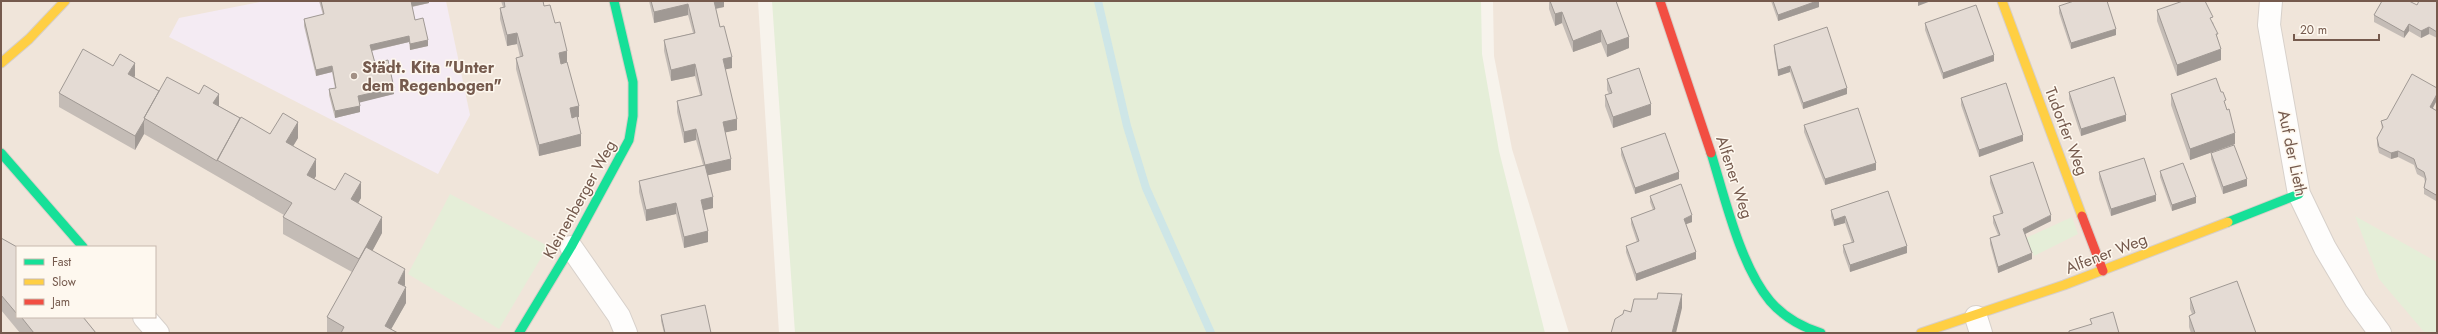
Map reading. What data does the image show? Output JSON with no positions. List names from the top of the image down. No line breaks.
{"streets":{"street":["Tudorfer Weg","Auf der Lieth","Alfener Weg","Kleinenberger Weg"]},"crossings":[["Tudorfer Weg","Alfener Weg"],["Auf der Lieth","Alfener Weg"]],"places":["Städt. Kita \"Unter dem Regenbogen\""],"legend":["Fast","Slow","Jam"],"scale_bar":"20 m"}
